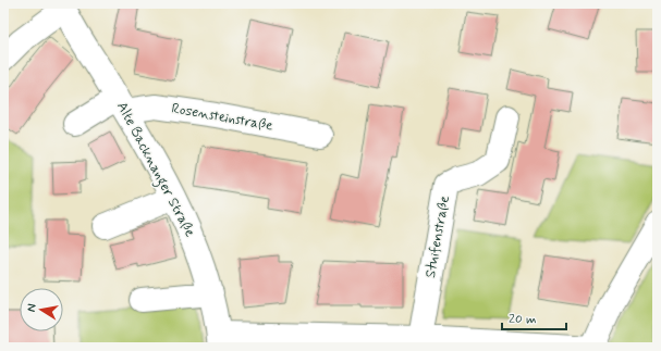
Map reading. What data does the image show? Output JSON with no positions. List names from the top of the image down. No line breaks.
{"streets":{"street":["Rosensteinstraße","Alte Backnanger Straße","Stuifenstraße"]},"crossings":[["Rosensteinstraße","Alte Backnanger Straße"]],"scale_bar":"20 m","north":"left"}
